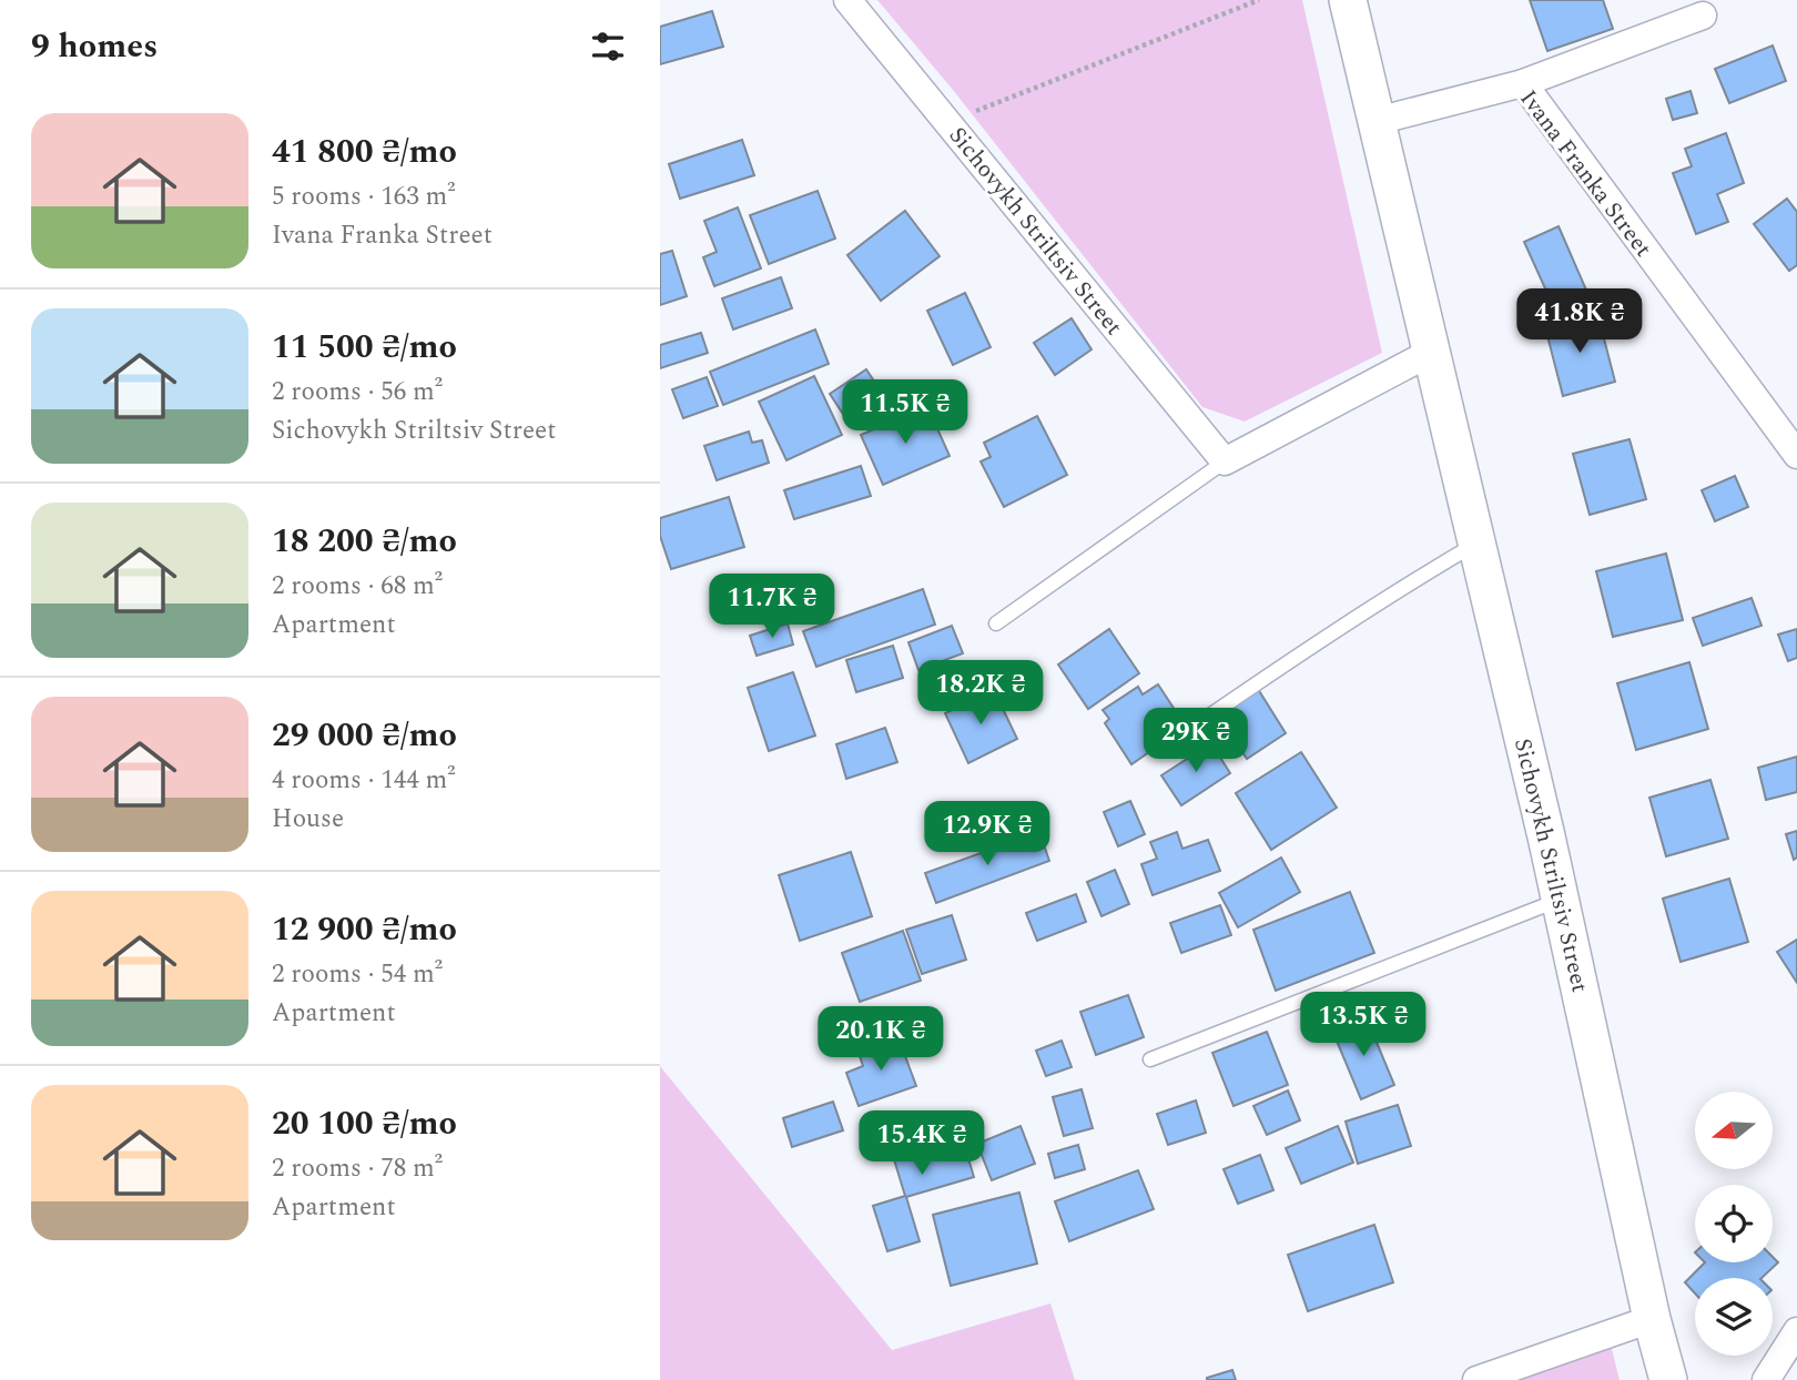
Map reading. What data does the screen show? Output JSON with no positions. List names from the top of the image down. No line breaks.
{"streets":{"street":["Ivana Franka Street","Sichovykh Striltsiv Street"]},"crossings":[["Ivana Franka Street","Sichovykh Striltsiv Street"]],"north":"left","page":{"heading":"9 homes","list":[{"name":"41 800 ₴/mo","note":"5 rooms · 163 m² · Ivana Franka Street"},{"name":"11 500 ₴/mo","note":"2 rooms · 56 m² · Sichovykh Striltsiv Street"},{"name":"18 200 ₴/mo","note":"2 rooms · 68 m² · Apartment"},{"name":"29 000 ₴/mo","note":"4 rooms · 144 m² · House"},{"name":"12 900 ₴/mo","note":"2 rooms · 54 m² · Apartment"},{"name":"20 100 ₴/mo","note":"2 rooms · 78 m² · Apartment"}],"price":["41.8K ₴","11.5K ₴","11.7K ₴","18.2K ₴","29K ₴","12.9K ₴","13.5K ₴","20.1K ₴","15.4K ₴"]}}
